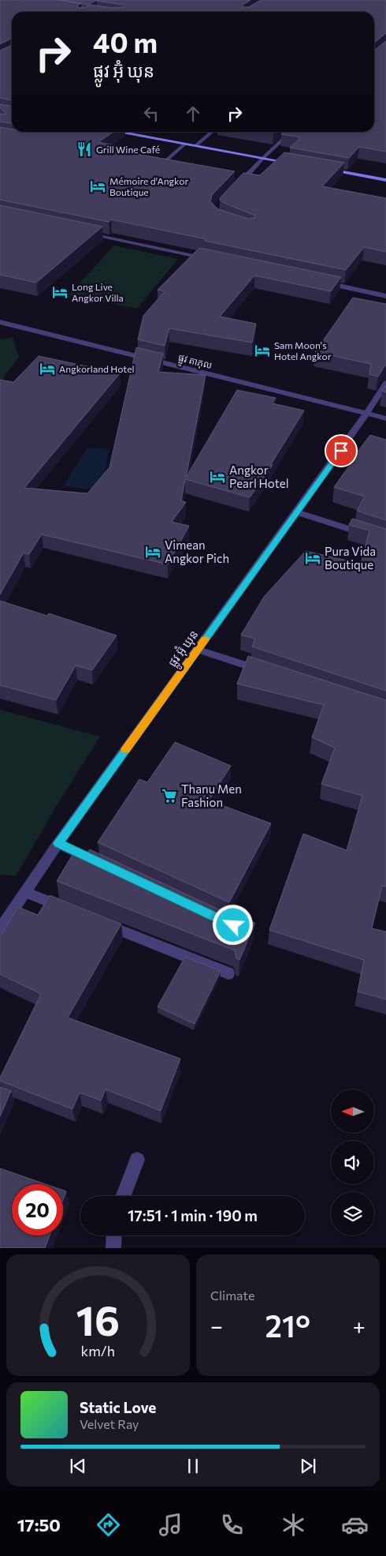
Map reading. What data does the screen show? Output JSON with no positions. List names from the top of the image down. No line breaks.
{"streets":{"street":["ផ្លូវ តាភុល","ផ្លូវ អ៊ុំ ឃុន"]},"crossings":[["ផ្លូវ តាភុល","ផ្លូវ អ៊ុំ ឃុន"]],"places":{"restaurant":["Grill Wine Café"],"hotel":["Mémoire d'Angkor Boutique","Long Live Angkor Villa","Sam Moon's Hotel Angkor","Angkorland Hotel","Angkor Pearl Hotel","Vimean Angkor Pich","Pura Vida Boutique"],"supermarket":["Thanu Men Fashion"]},"north":"left","page":{"turn":["40 m","ផ្លូវ អ៊ុំ ឃុន"],"limit":"20","trip":"17:51 · 1 min · 190 m","tile":"Climate","heat":["−","21°","+"],"song":["Static Love","Velvet Ray"],"tabs":"17:50","gauge":["16","km/h"]}}
